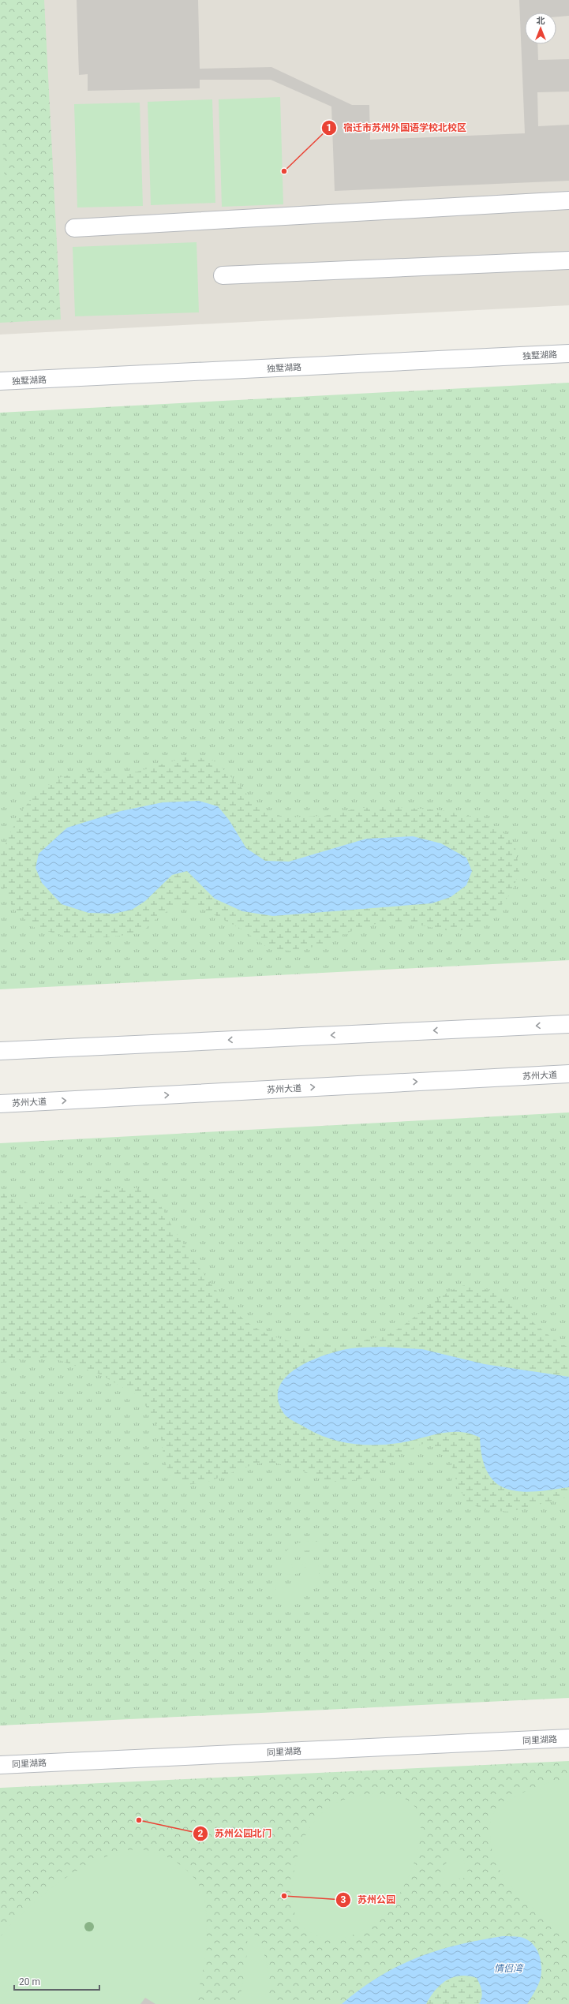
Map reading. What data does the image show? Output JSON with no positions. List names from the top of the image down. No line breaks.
{"streets":{"street":["独墅湖路","苏州大道","同里湖路"]},"water":["情侣湾"],"places":["宿迁市苏州外国语学校北校区","苏州公园北门","苏州公园"],"scale_bar":"20 m","north":"top"}
